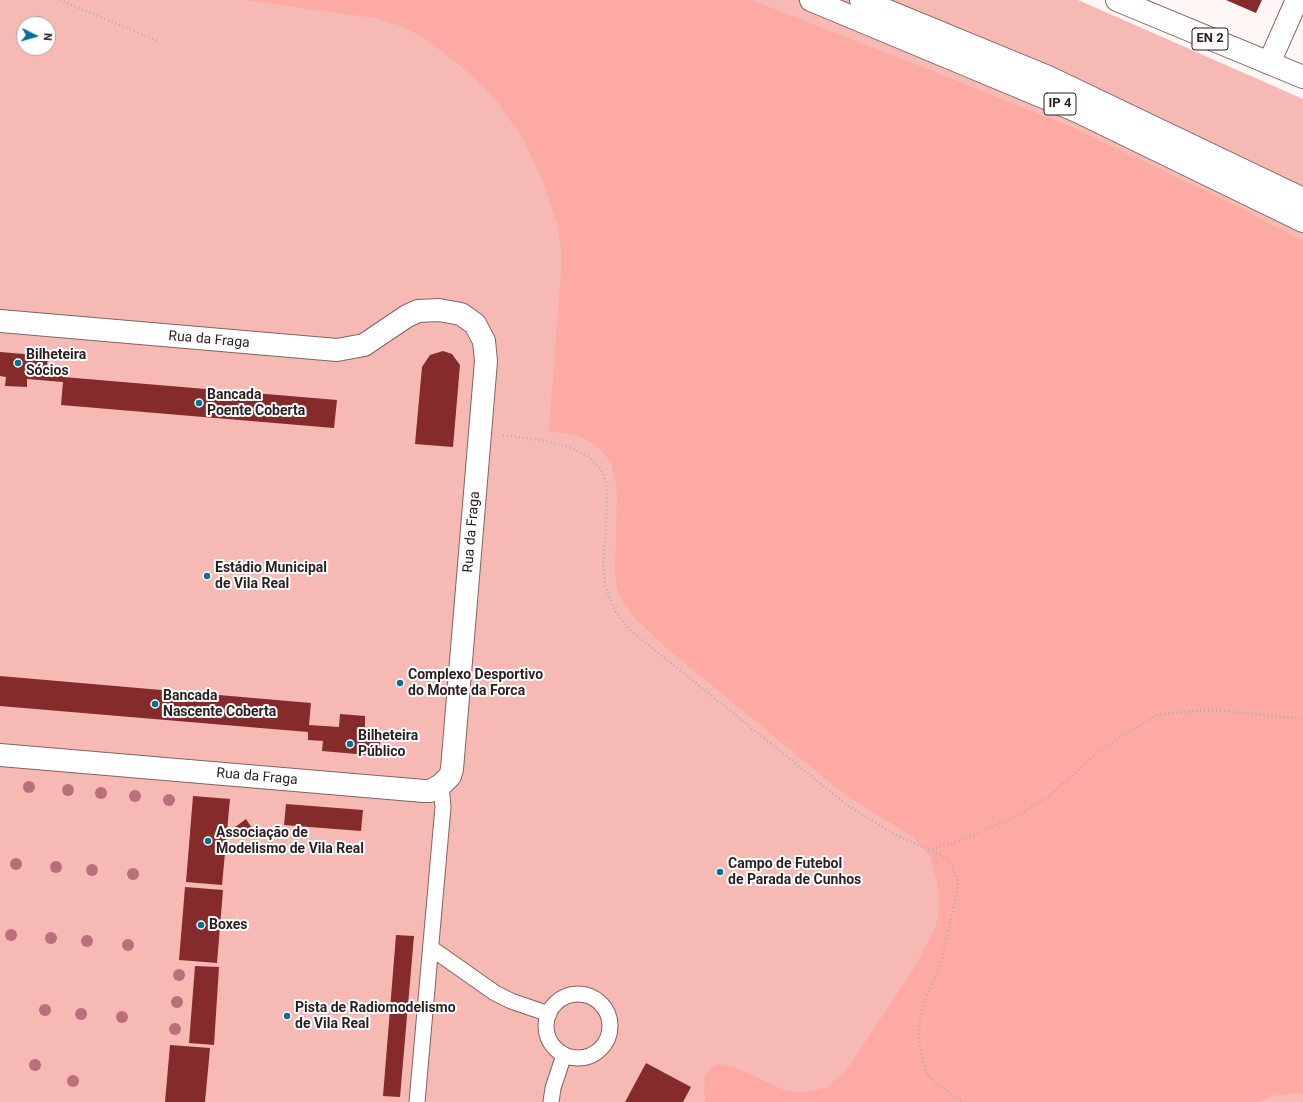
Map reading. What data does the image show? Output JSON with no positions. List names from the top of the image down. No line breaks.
{"streets":{"main road":["EN 2","IP 4","Rua da Fraga"]},"places":["Bilheteira Sócios","Bancada Poente Coberta","Estádio Municipal de Vila Real","Complexo Desportivo do Monte da Forca","Bancada Nascente Coberta","Bilheteira Público","Associação de Modelismo de Vila Real","Campo de Futebol de Parada de Cunhos","Boxes","Pista de Radiomodelismo de Vila Real"],"north":"right"}
